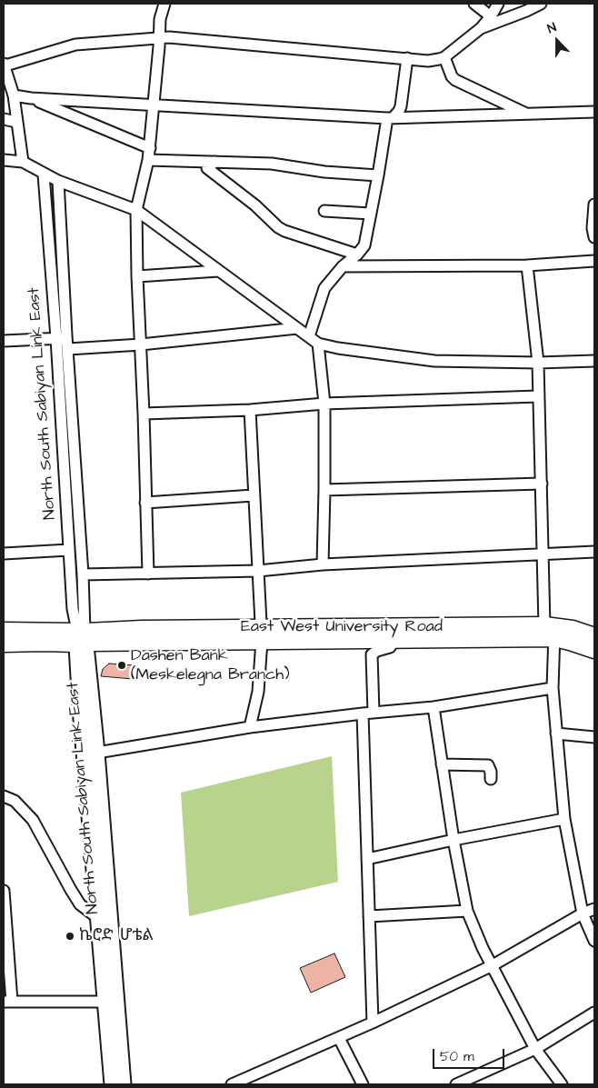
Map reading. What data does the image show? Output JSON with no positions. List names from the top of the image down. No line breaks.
{"streets":{"main road":["North South Sabiyan Link East","East West University Road"]},"crossings":[["North South Sabiyan Link East","East West University Road"]],"places":["Dashen Bank (Meskelegna Branch)","ኬሮድ ሆቴል"],"scale_bar":"50 m","north":"top"}
